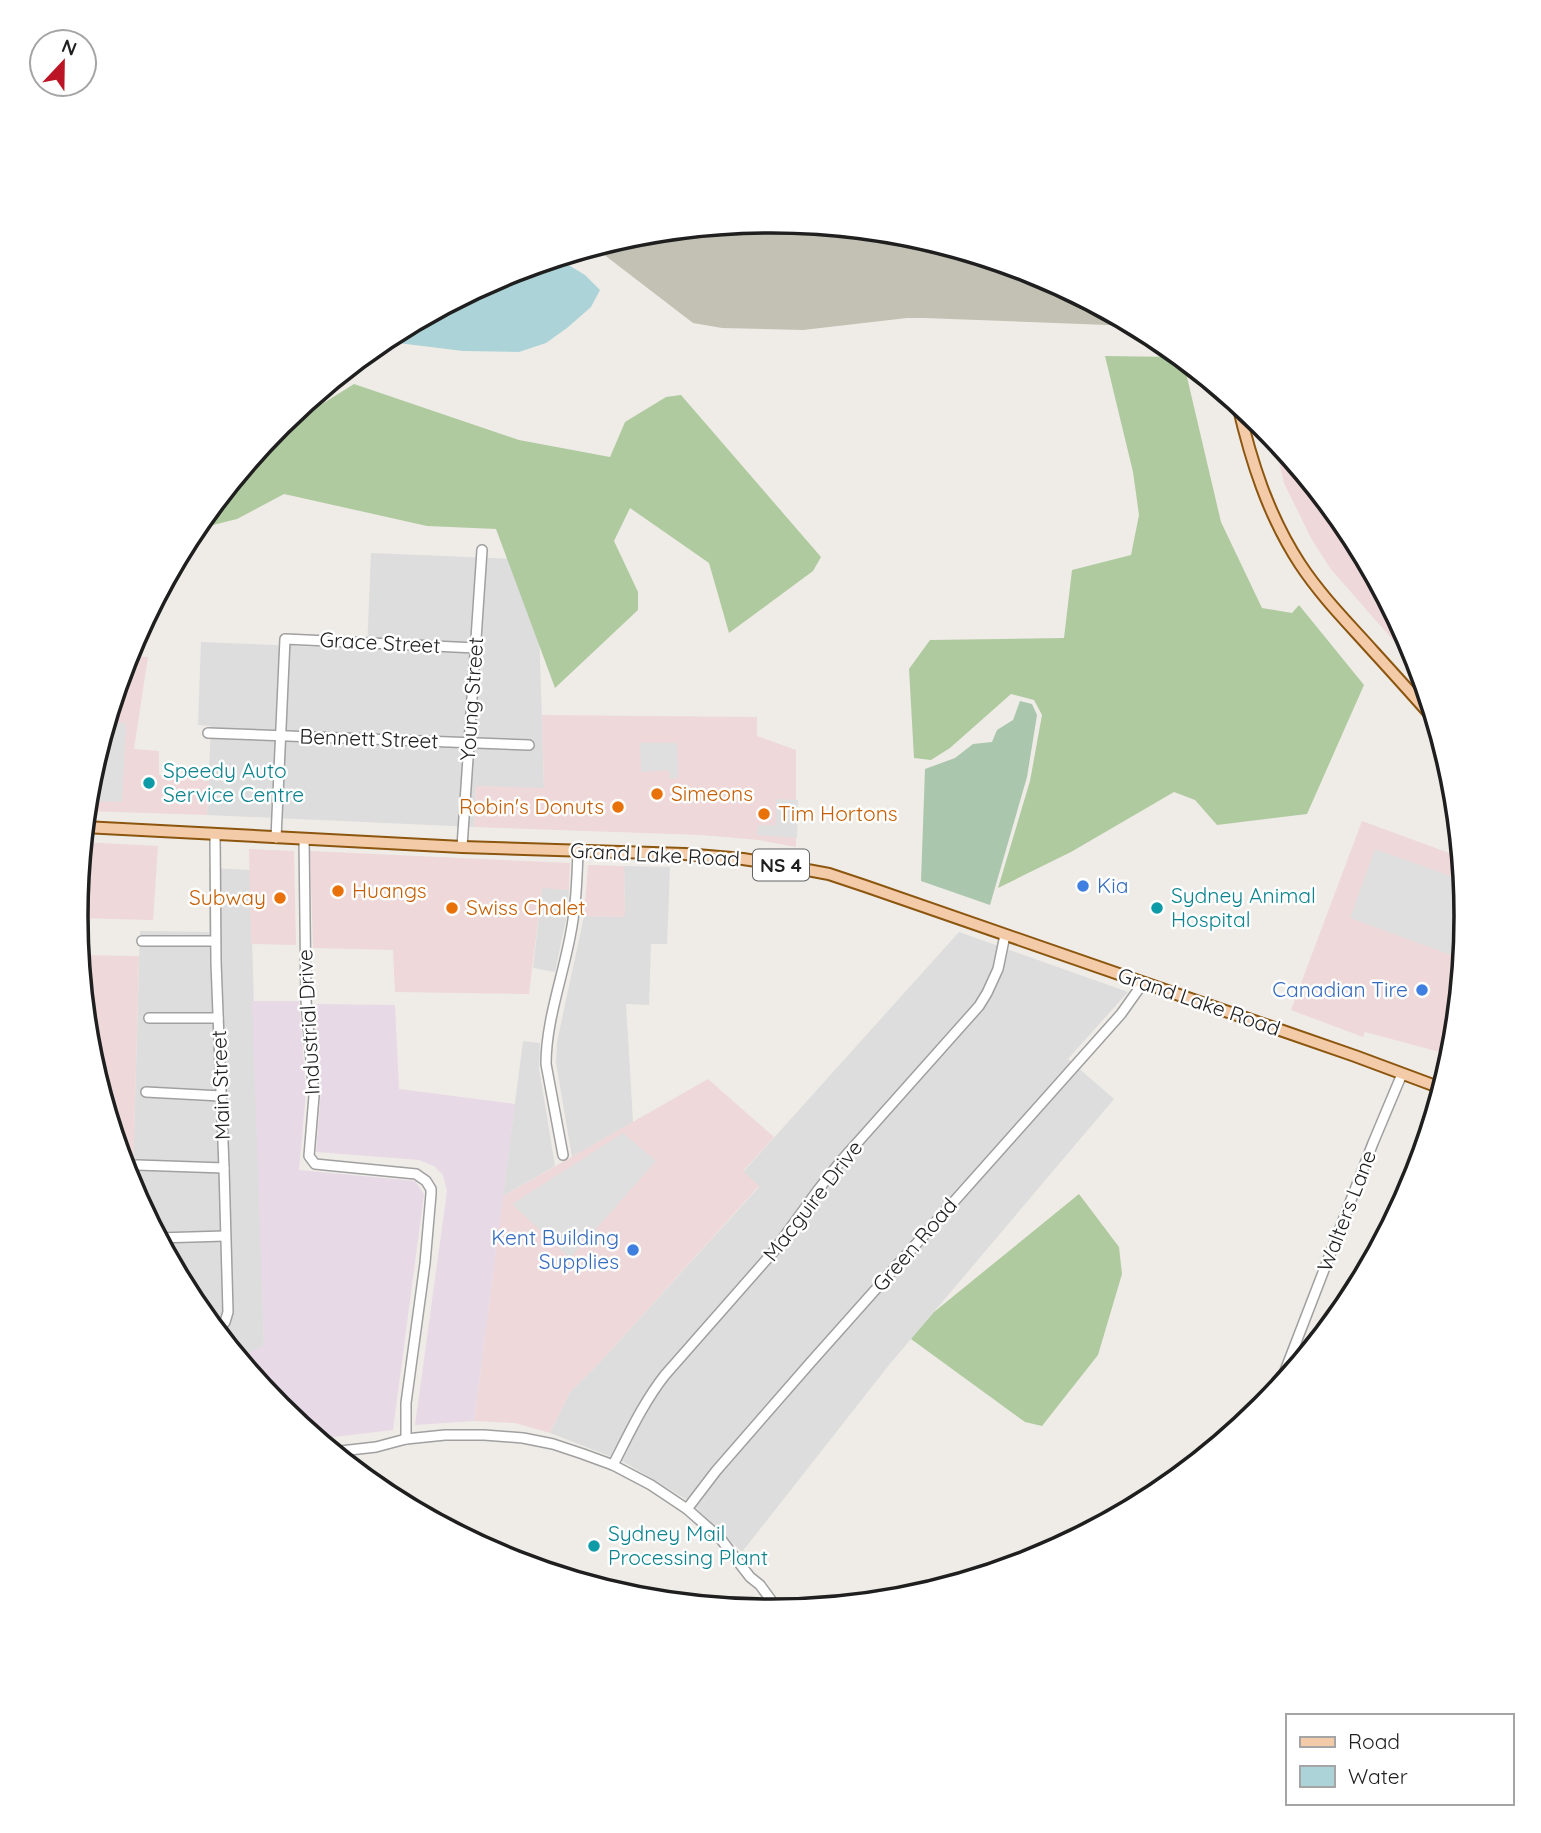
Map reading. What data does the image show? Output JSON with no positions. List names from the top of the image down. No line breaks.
{"streets":{"main road":["Grand Lake Road","NS 4"],"street":["Grace Street","Young Street","Bennett Street","Industrial Drive","Main Street","Macguire Drive","Walters Lane","Green Road"]},"crossings":[["Grace Street","Young Street"],["Grace Street","Bennett Street"],["Young Street","Bennett Street"],["Young Street","Grand Lake Road"],["Grand Lake Road","Industrial Drive"],["Grand Lake Road","Main Street"],["Grand Lake Road","Macguire Drive"],["Grand Lake Road","Walters Lane"],["Grand Lake Road","Green Road"]],"places":["Speedy Auto Service Centre","Simeons","Robin's Donuts","Tim Hortons","Kia","Huangs","Subway","Swiss Chalet","Sydney Animal Hospital","Canadian Tire","Kent Building Supplies","Sydney Mail Processing Plant"],"legend":["Road","Water"],"north":"top"}
